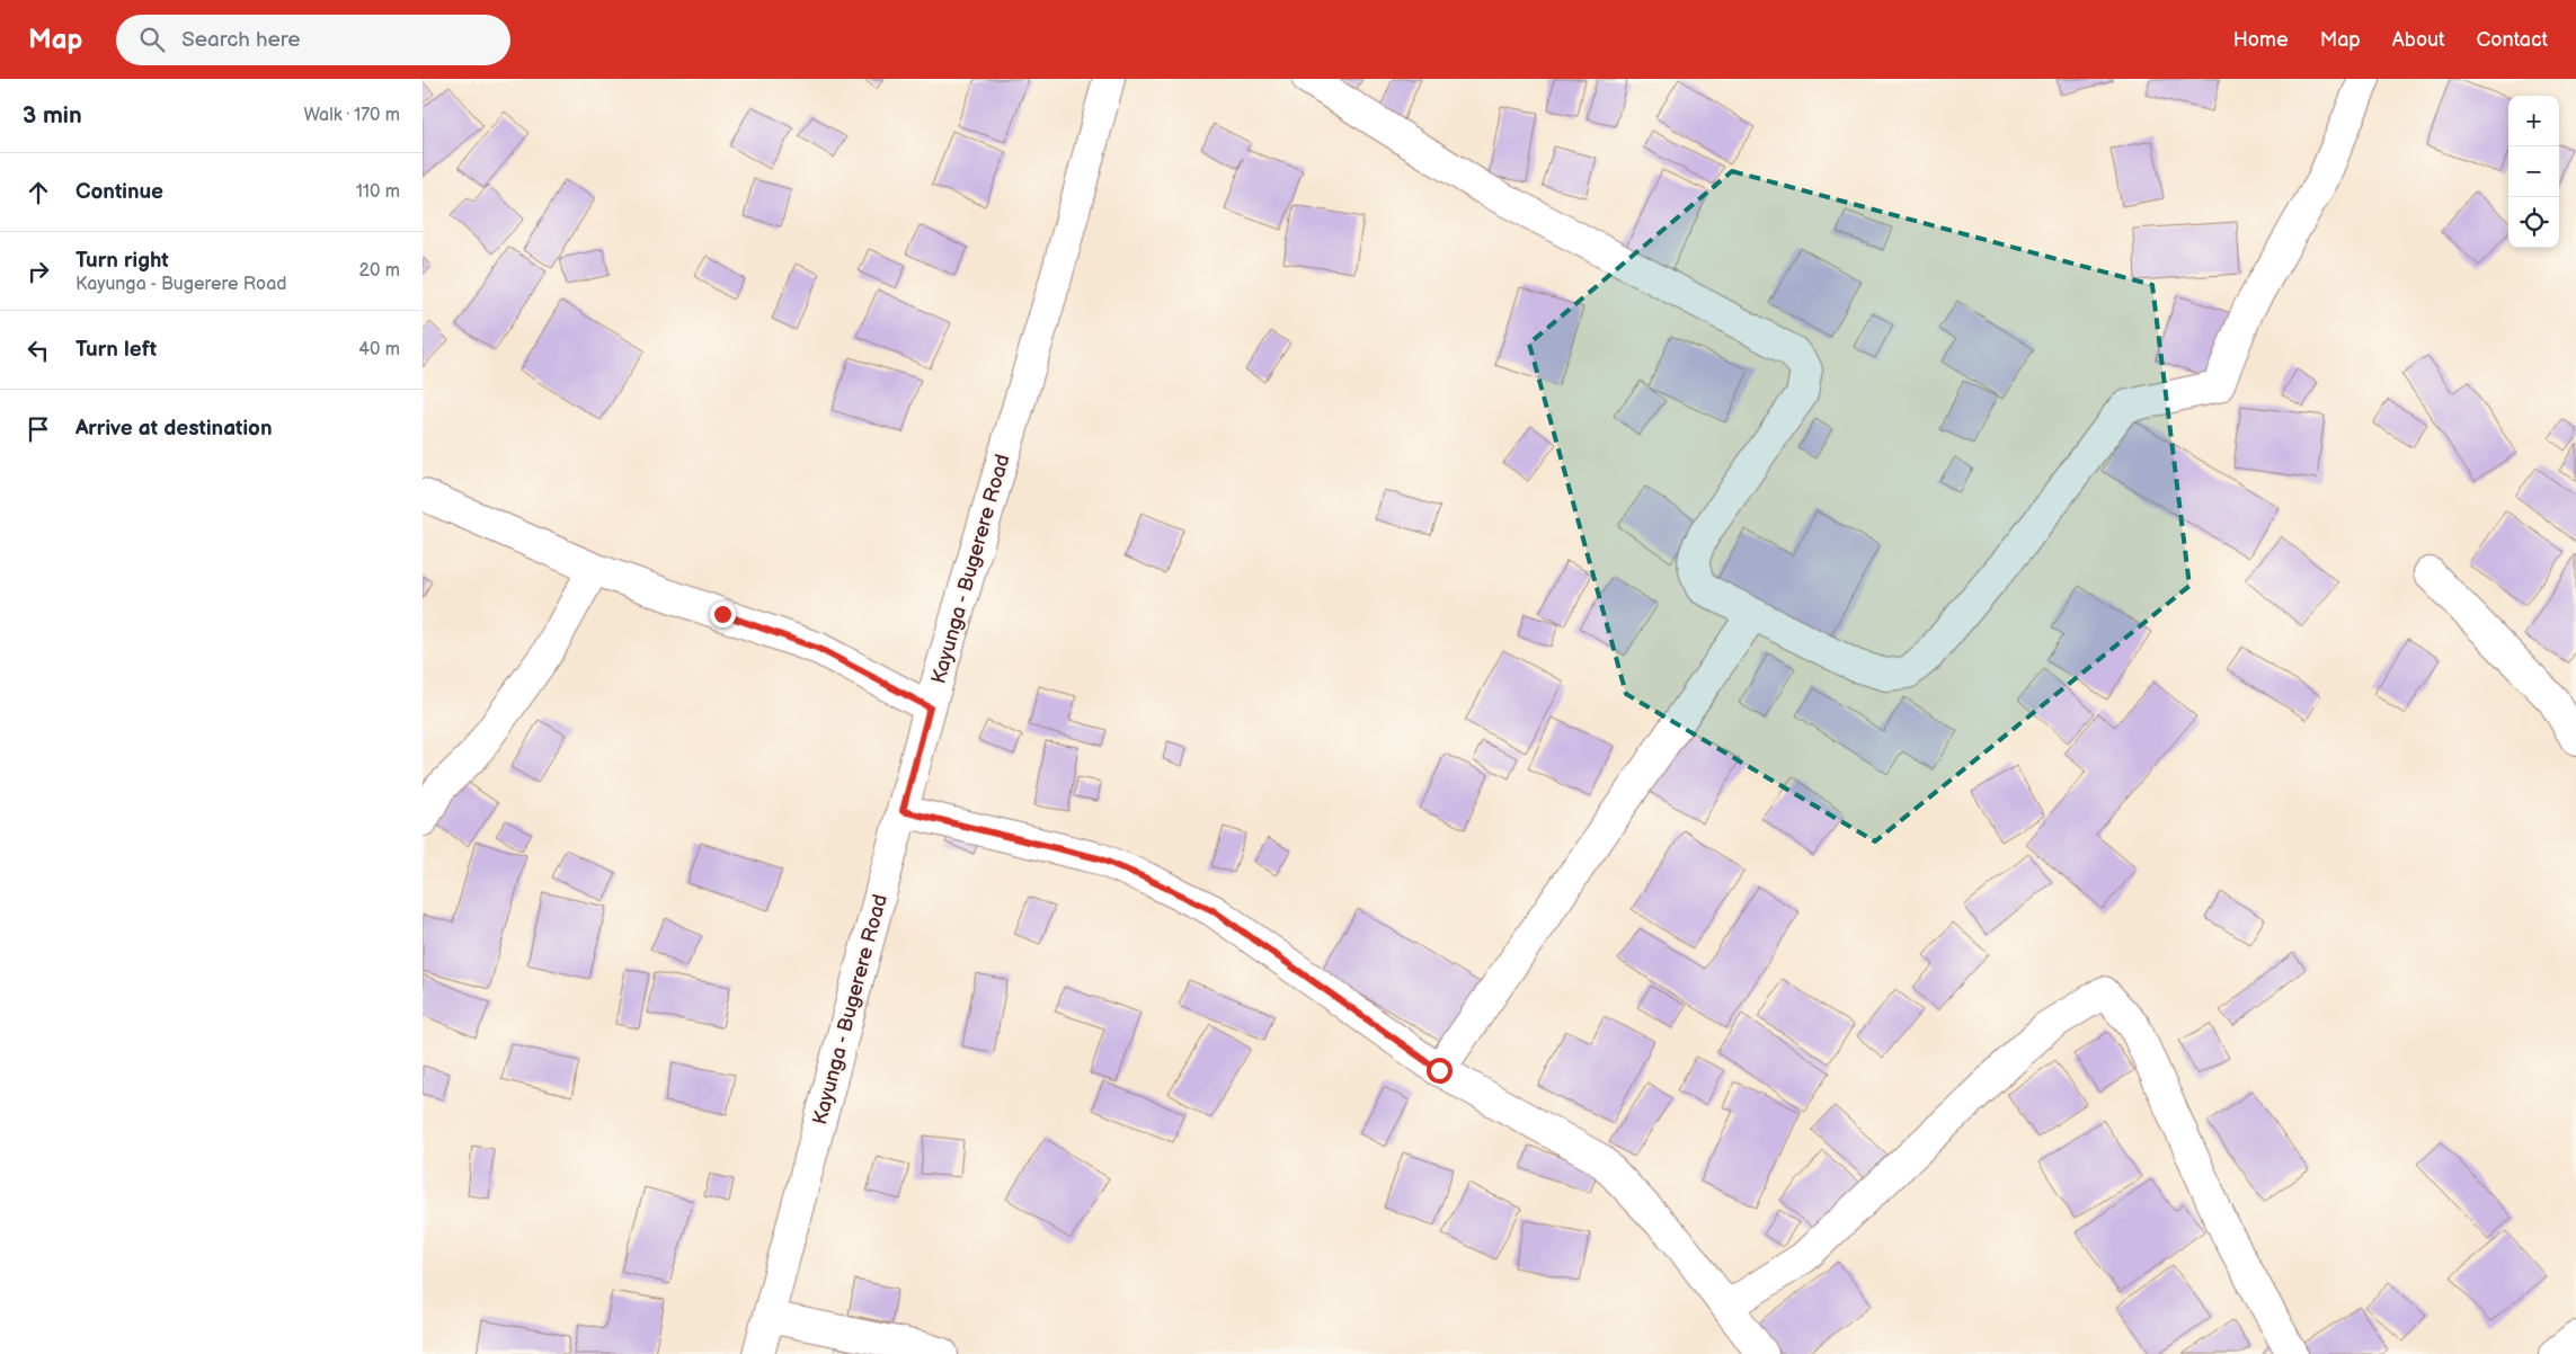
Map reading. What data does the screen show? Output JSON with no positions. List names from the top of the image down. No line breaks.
{"streets":{"street":["Kayunga - Bugerere Road"]},"page":{"header":"Map","search":"Search here","nav":["Home","Map","About","Contact"],"heading":["3 min","Walk · 170 m"],"map_buttons":["+","−"],"list":[["Continue","110 m"],["Turn right","Kayunga - Bugerere Road","20 m"],["Turn left","40 m"],"Arrive at destination"]}}
